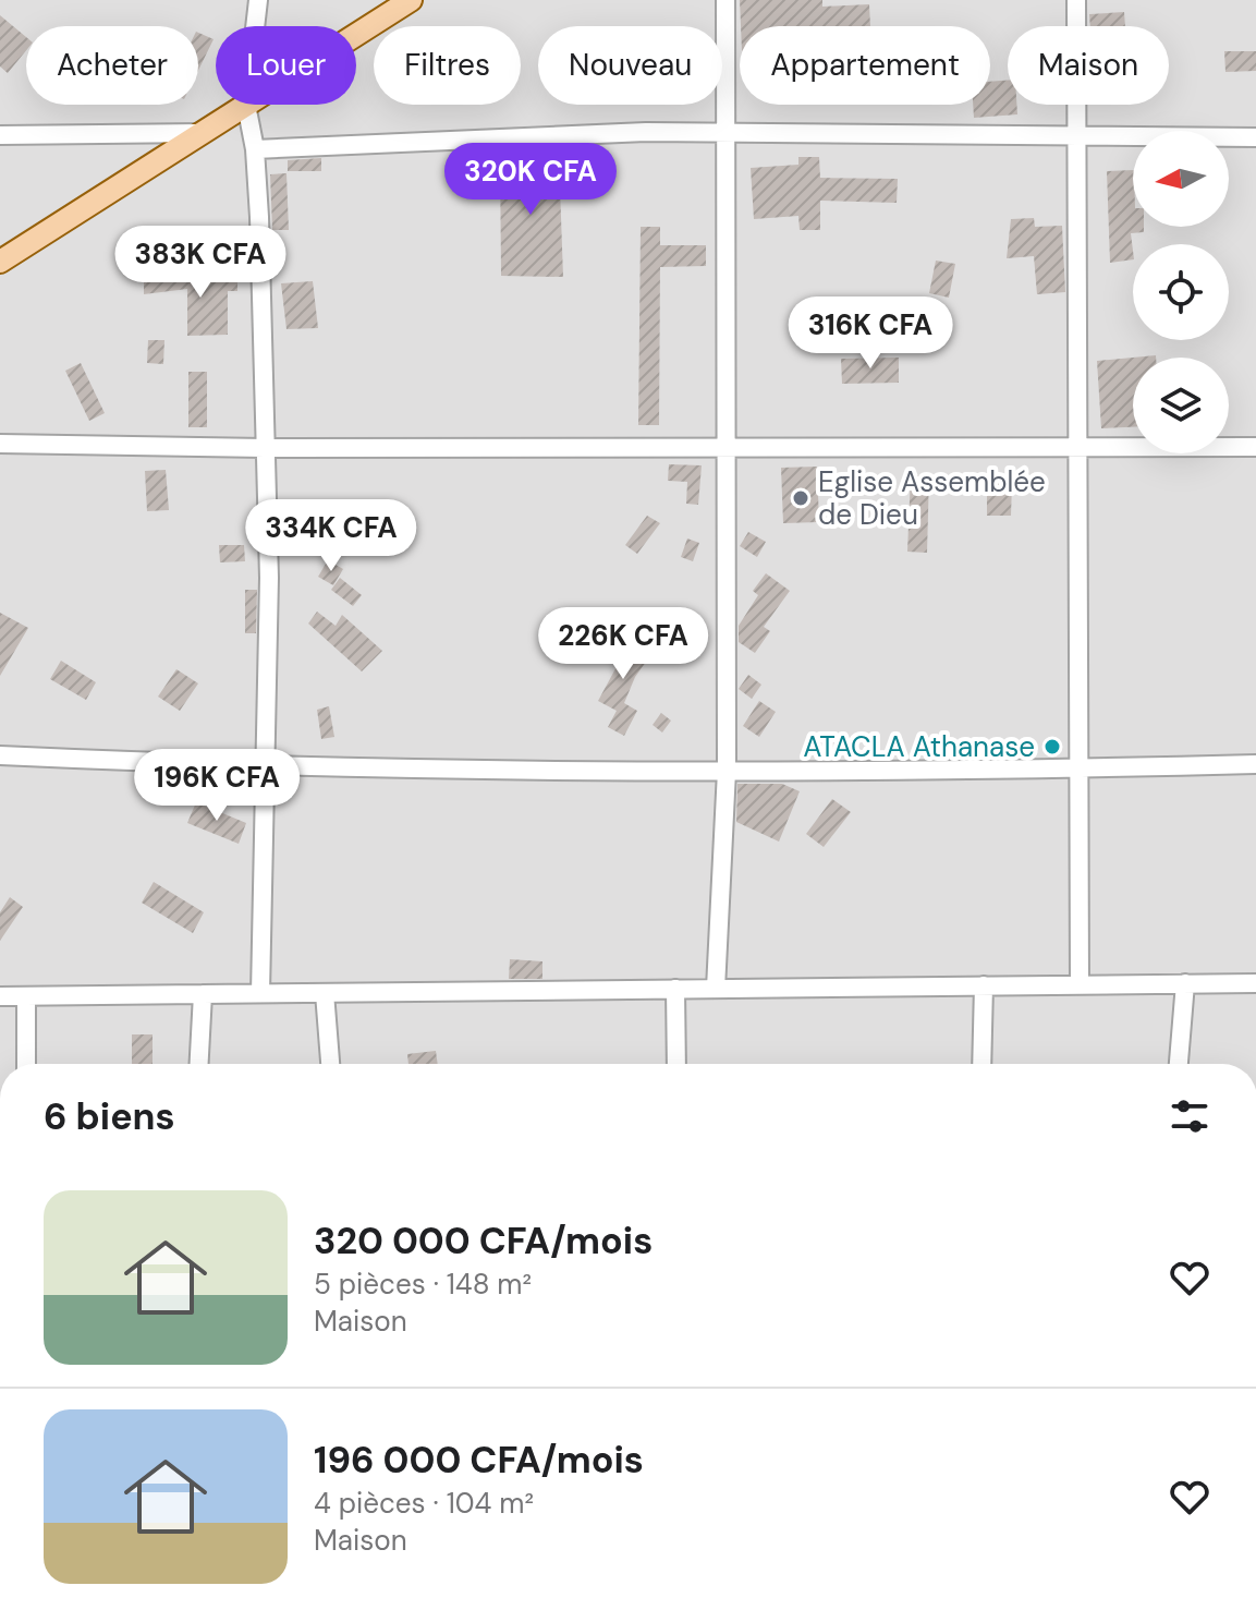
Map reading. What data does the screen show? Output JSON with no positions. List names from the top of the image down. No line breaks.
{"places":["Eglise Assemblée de Dieu","ATACLA Athanase"],"north":"left","page":{"chip":["Acheter","Louer","Filtres","Nouveau","Appartement","Maison"],"price":["320K CFA","383K CFA","316K CFA","334K CFA","226K CFA","196K CFA"],"heading":"6 biens","list":[{"name":"320 000 CFA/mois","note":"5 pièces · 148 m² · Maison"},{"name":"196 000 CFA/mois","note":"4 pièces · 104 m² · Maison"}]}}
